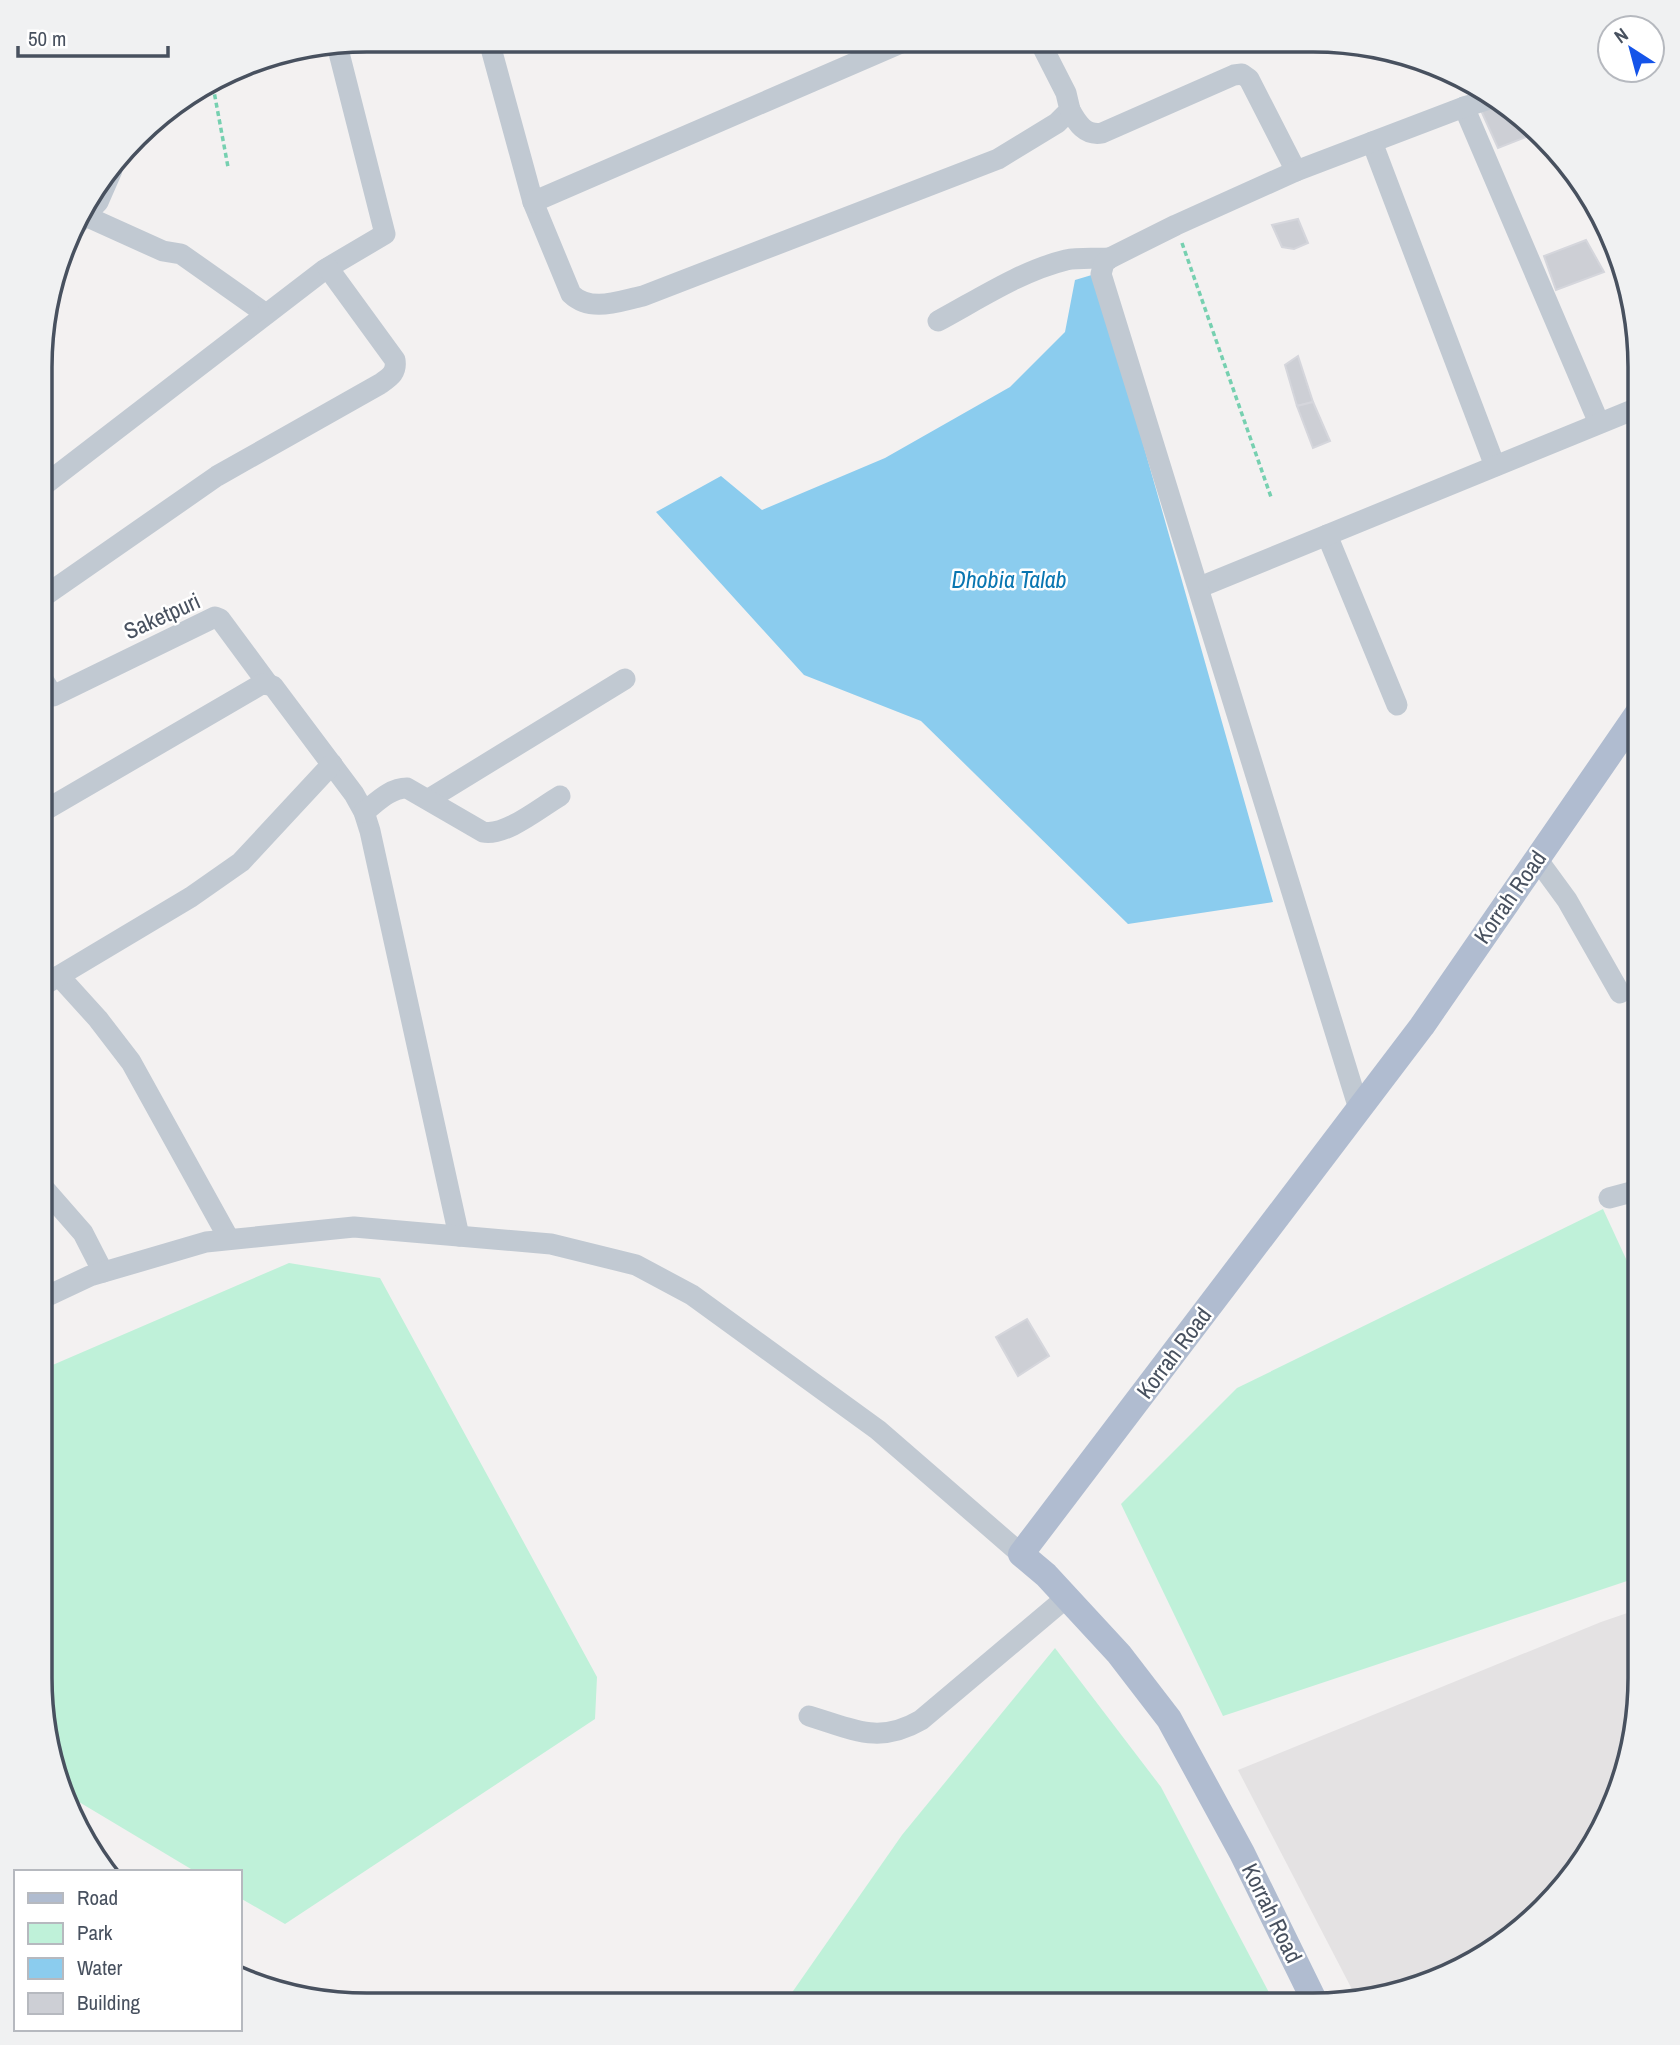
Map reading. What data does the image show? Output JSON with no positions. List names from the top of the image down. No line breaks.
{"streets":{"main road":["Korrah Road"],"street":["Saketpuri"]},"water":["Dhobia Talab"],"legend":["Road","Park","Water","Building"],"scale_bar":"50 m","north":"top left"}
